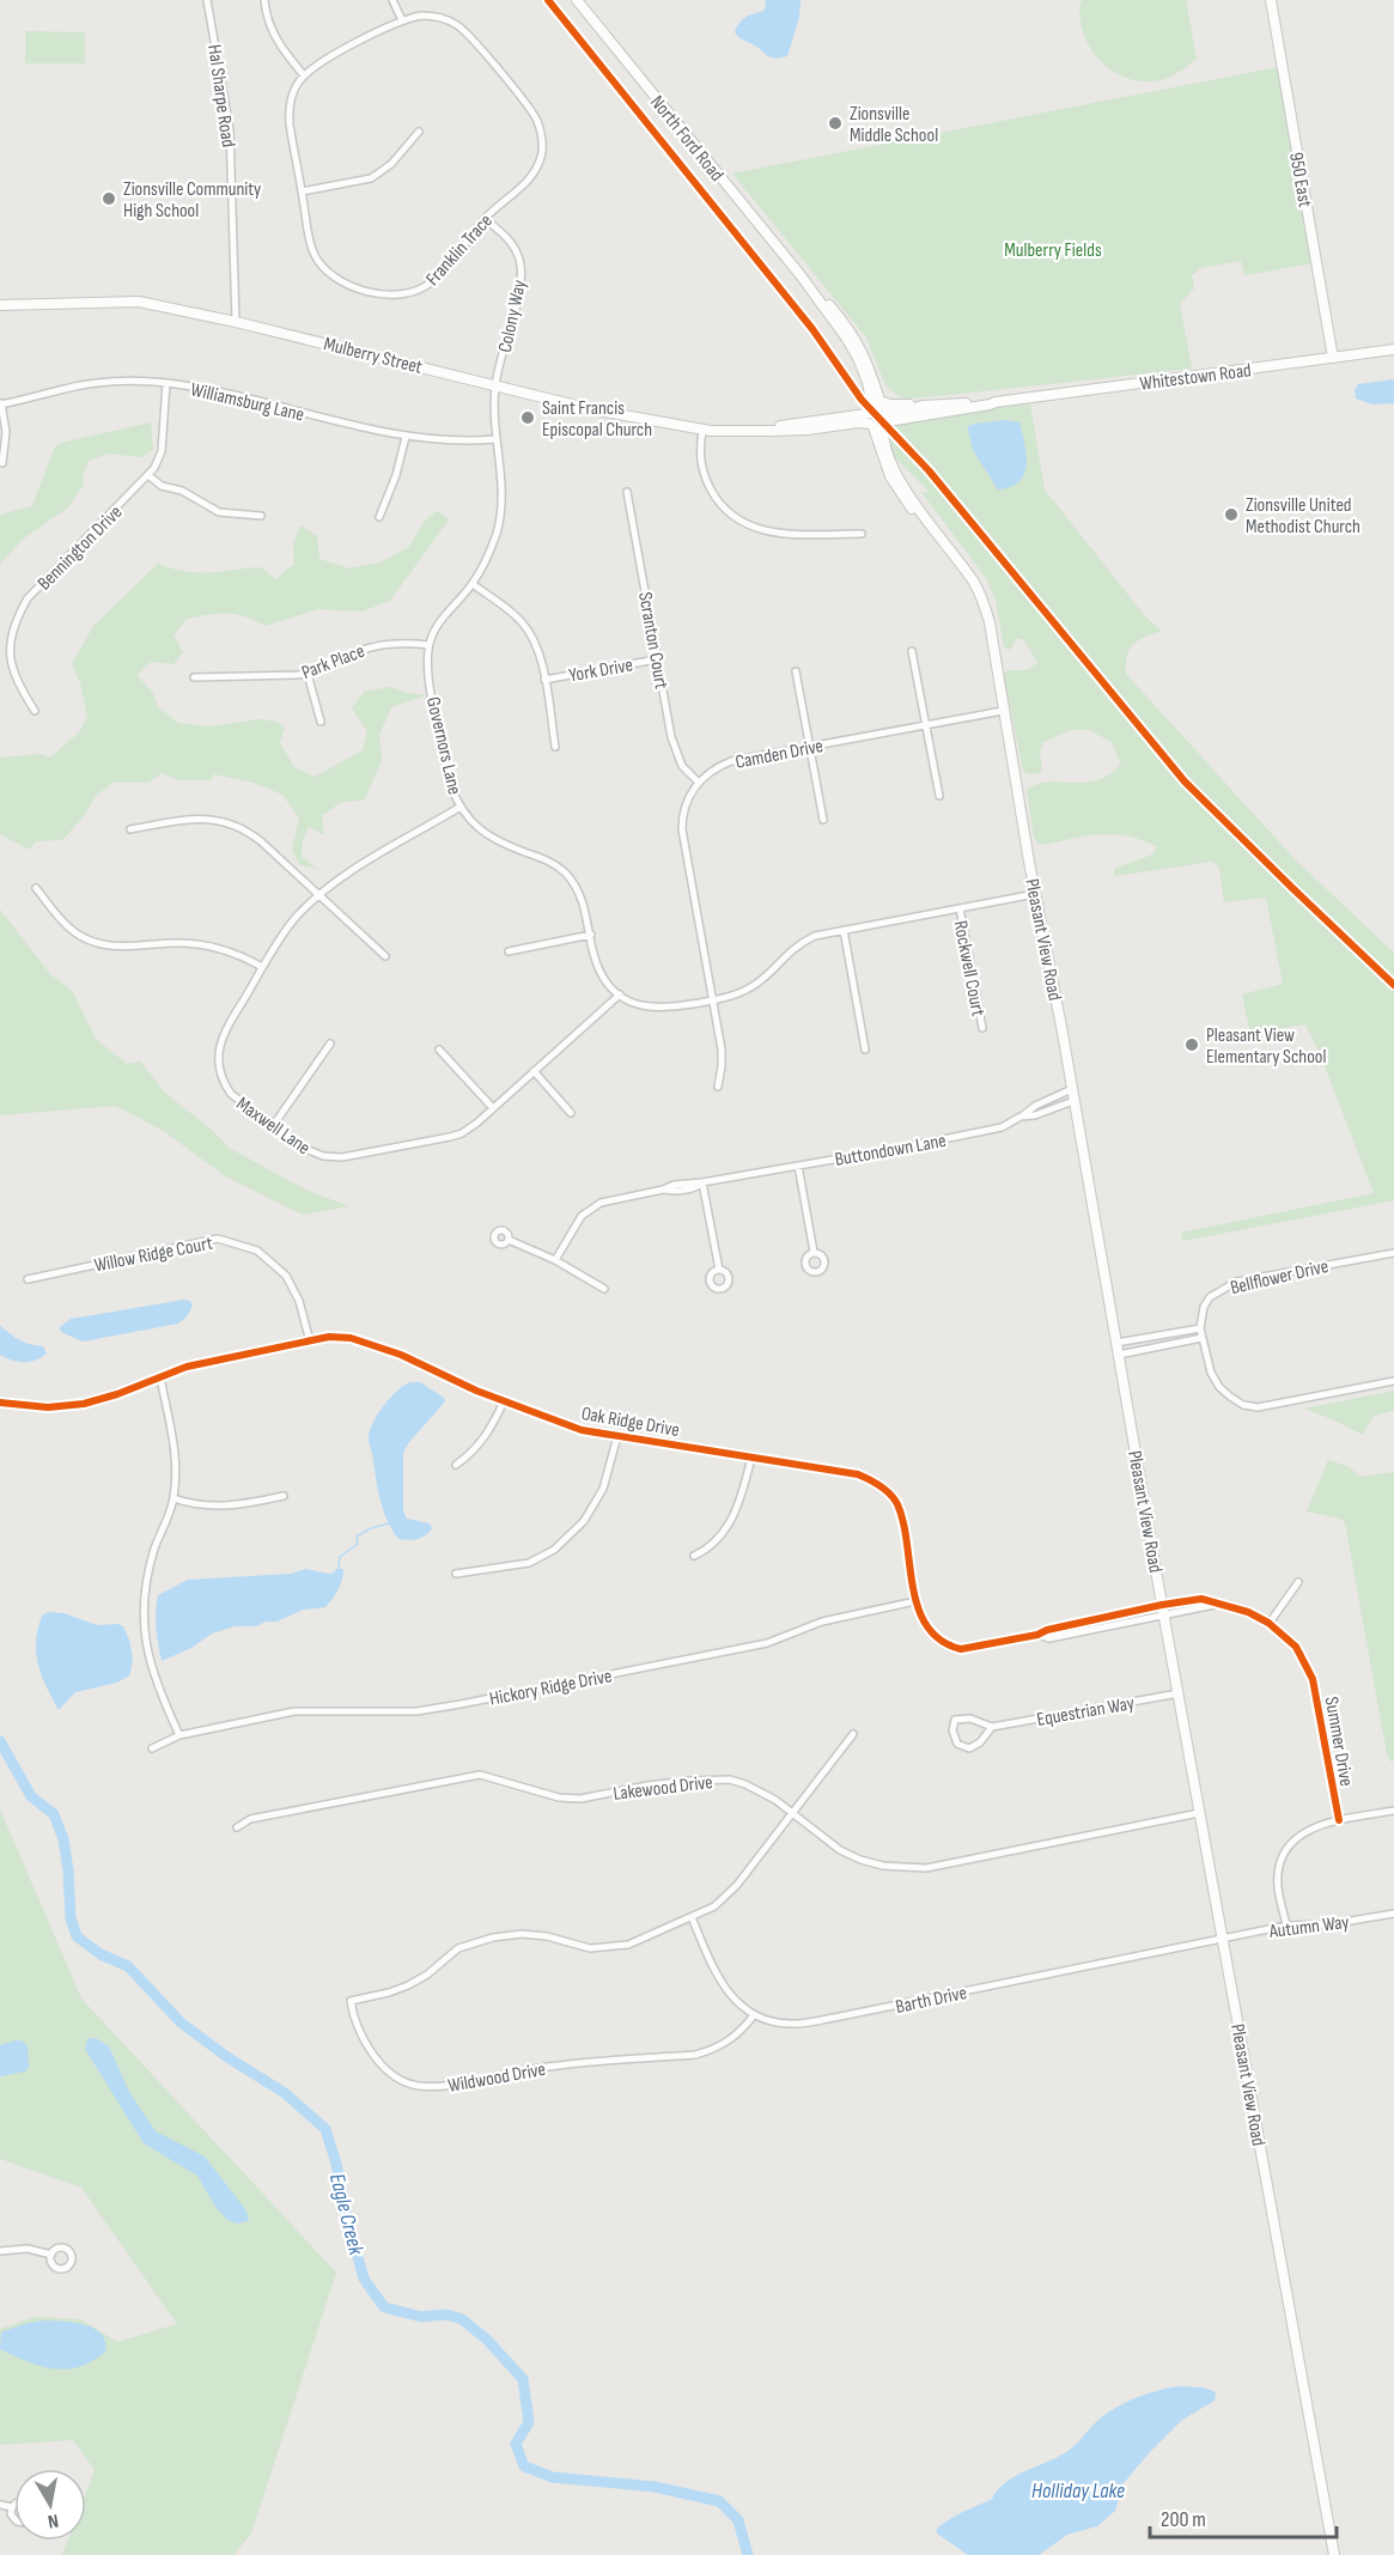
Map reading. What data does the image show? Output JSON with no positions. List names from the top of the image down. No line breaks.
{"streets":{"main road":["North Ford Road","950 East","Mulberry Street","Whitestown Road","Pleasant View Road"],"street":["Hal Sharpe Road","Franklin Trace","Colony Way","Williamsburg Lane","Bennington Drive","Scranton Court","Park Place","York Drive","Governors Lane","Camden Drive","Rockwell Court","Maxwell Lane","Buttondown Lane","Willow Ridge Court","Bellflower Drive","Oak Ridge Drive","Hickory Ridge Drive","Equestrian Way","Summer Drive","Lakewood Drive","Autumn Way","Barth Drive","Wildwood Drive"]},"crossings":[["Hal Sharpe Road","Mulberry Street"],["North Ford Road","Mulberry Street"],["North Ford Road","Whitestown Road"],["North Ford Road","Pleasant View Road"],["950 East","Whitestown Road"],["Franklin Trace","Colony Way"],["Colony Way","Mulberry Street"],["Mulberry Street","Whitestown Road"],["Mulberry Street","Pleasant View Road"],["Whitestown Road","Pleasant View Road"],["Williamsburg Lane","Bennington Drive"],["Scranton Court","York Drive"],["Scranton Court","Camden Drive"],["Park Place","Governors Lane"],["Governors Lane","Maxwell Lane"],["Camden Drive","Pleasant View Road"],["Pleasant View Road","Buttondown Lane"],["Pleasant View Road","Oak Ridge Drive"],["Pleasant View Road","Equestrian Way"],["Pleasant View Road","Summer Drive"],["Pleasant View Road","Lakewood Drive"],["Pleasant View Road","Autumn Way"],["Pleasant View Road","Barth Drive"],["Willow Ridge Court","Oak Ridge Drive"],["Oak Ridge Drive","Hickory Ridge Drive"],["Oak Ridge Drive","Summer Drive"],["Lakewood Drive","Wildwood Drive"],["Autumn Way","Barth Drive"],["Barth Drive","Wildwood Drive"]],"water":["Eagle Creek","Holliday Lake"],"parks":["Mulberry Fields"],"places":["Zionsville Middle School","Zionsville Community High School","Saint Francis Episcopal Church","Zionsville United Methodist Church","Pleasant View Elementary School"],"scale_bar":"200 m","north":"bottom"}
